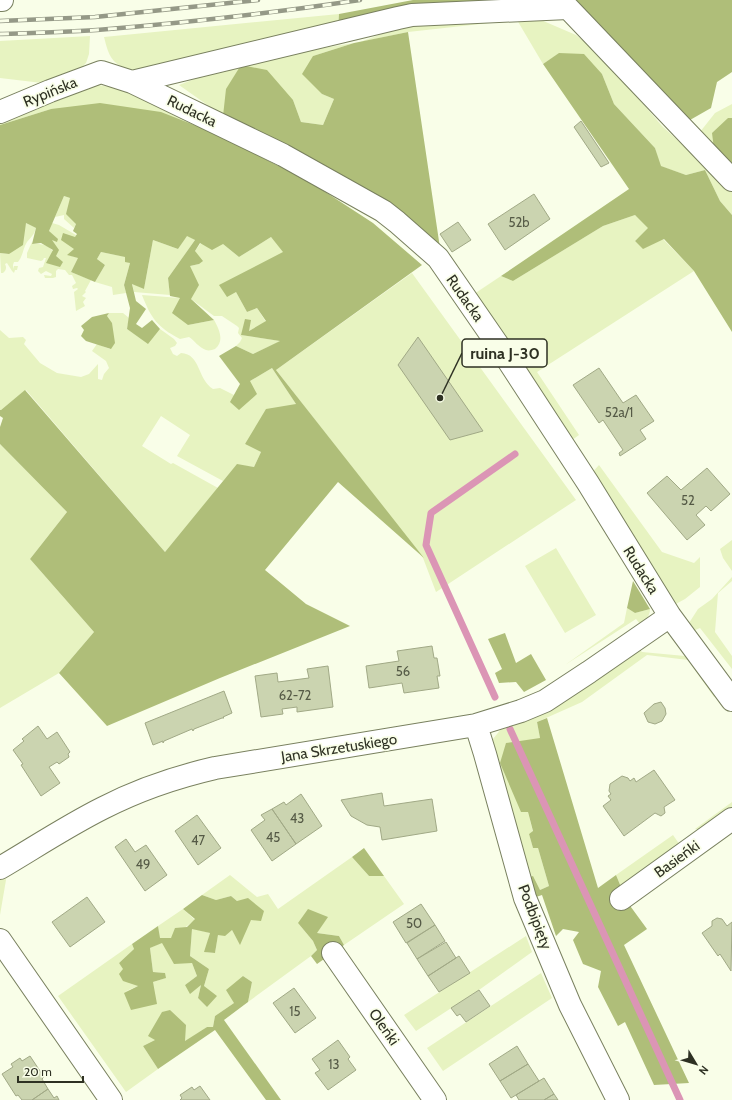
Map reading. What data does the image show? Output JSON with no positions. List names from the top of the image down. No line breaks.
{"streets":{"street":["Rypińska","Rudacka","Jana Skrzetuskiego","Basieńki","Podbipięty","Oleńki"]},"crossings":[["Rypińska","Rudacka"],["Rudacka","Jana Skrzetuskiego"],["Jana Skrzetuskiego","Podbipięty"]],"places":["ruina J-30"],"house_numbers":["52b","52a/1","52","56","62-72","43","45","47","49","50","15","13"],"scale_bar":"20 m","north":"bottom right"}
